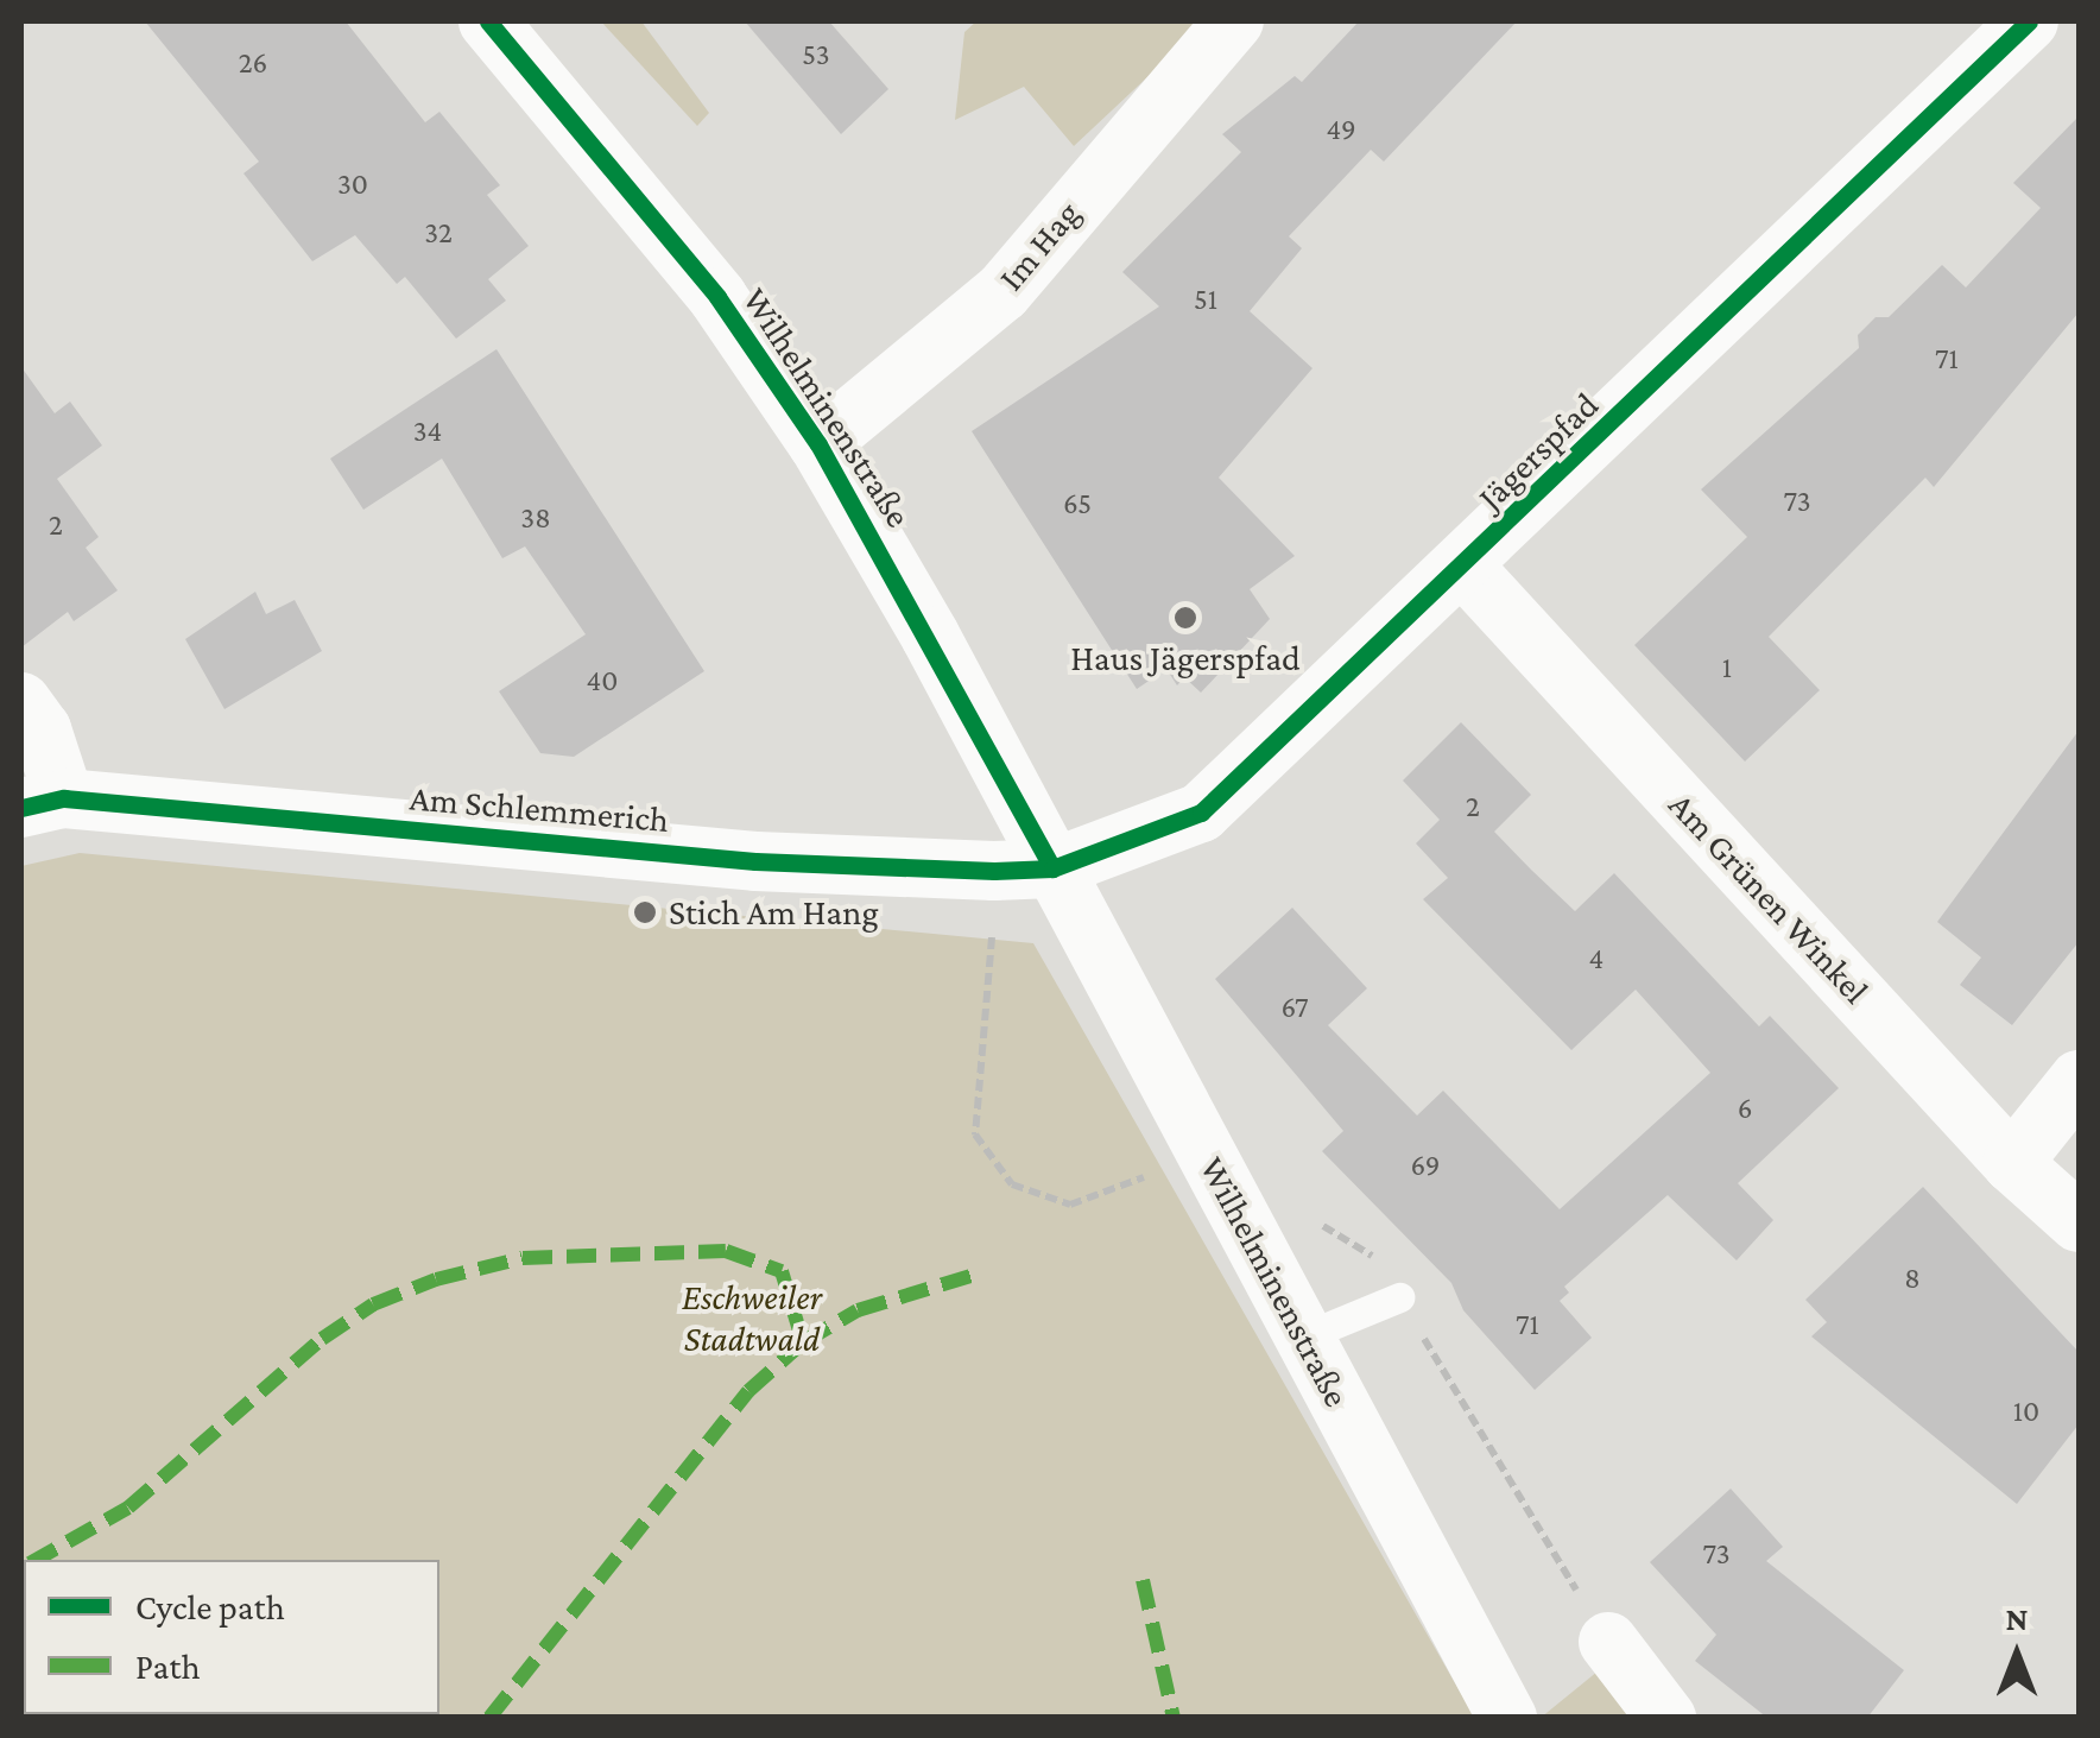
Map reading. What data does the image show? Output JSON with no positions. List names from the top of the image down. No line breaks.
{"streets":{"street":["Im Hag","Wilhelminenstraße","Jägerspfad","Am Schlemmerich","Am Grünen Winkel"]},"crossings":[["Im Hag","Wilhelminenstraße"],["Wilhelminenstraße","Jägerspfad"],["Wilhelminenstraße","Am Schlemmerich"],["Jägerspfad","Am Schlemmerich"],["Jägerspfad","Am Grünen Winkel"]],"parks":["Eschweiler Stadtwald"],"places":["Haus Jägerspfad","Stich Am Hang"],"house_numbers":["53","26","49","30","32","51","71","34","73","65","38","2","1","40","2","4","67","6","69","8","71","10","73"],"legend":["Cycle path","Path"],"north":"top"}
